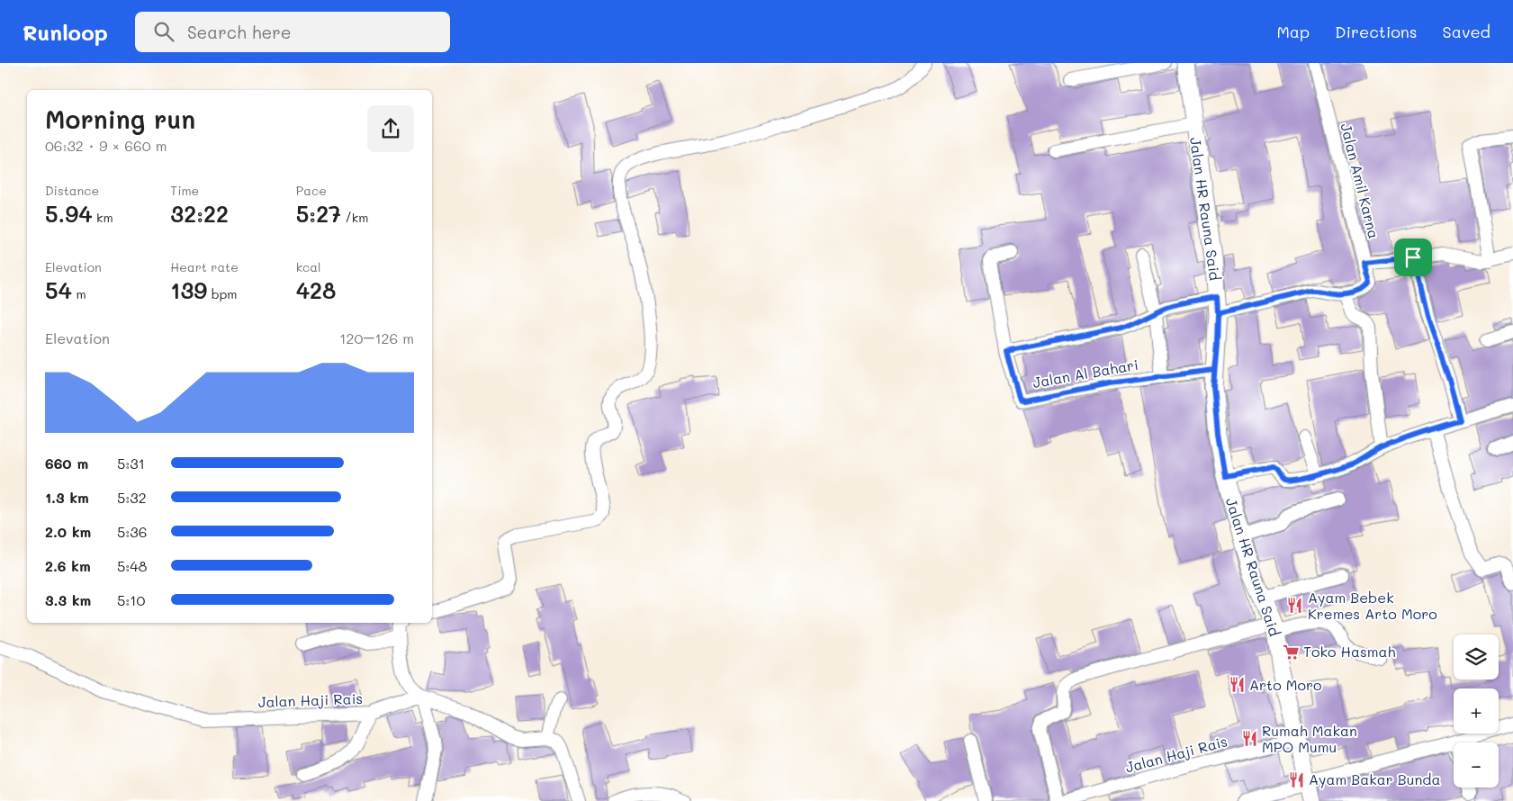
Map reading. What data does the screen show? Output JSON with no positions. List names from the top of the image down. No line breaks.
{"streets":{"main road":["Jalan HR Rauna Said"],"street":["Jalan Amil Karna","Jalan Al Bahari","Jalan Haji Rais"]},"crossings":[["Jalan Amil Karna","Jalan HR Rauna Said"],["Jalan Amil Karna","Jalan Al Bahari"],["Jalan HR Rauna Said","Jalan Al Bahari"],["Jalan HR Rauna Said","Jalan Haji Rais"]],"places":{"restaurant":["Ayam Bebek Kremes Arto Moro","Arto Moro","Rumah Makan MPO Mumu","Ayam Bakar Bunda"],"supermarket":["Toko Hasmah"]},"page":{"header":"Runloop","search":"Search here","nav":["Map","Directions","Saved"],"heading":["Morning run","06:32 · 9 × 660 m"],"stats":[["Distance","5.94 km"],["Time","32:22"],["Pace","5:27 /km"],["Elevation","54 m"],["Heart rate","139 bpm"],["kcal","428"]],"chart":["Elevation","120–126 m"],"list":[{"name":"660 m","note":"5:31"},{"name":"1.3 km","note":"5:32"},{"name":"2.0 km","note":"5:36"},{"name":"2.6 km","note":"5:48"},{"name":"3.3 km","note":"5:10"}],"map_buttons":["+","−"]}}
